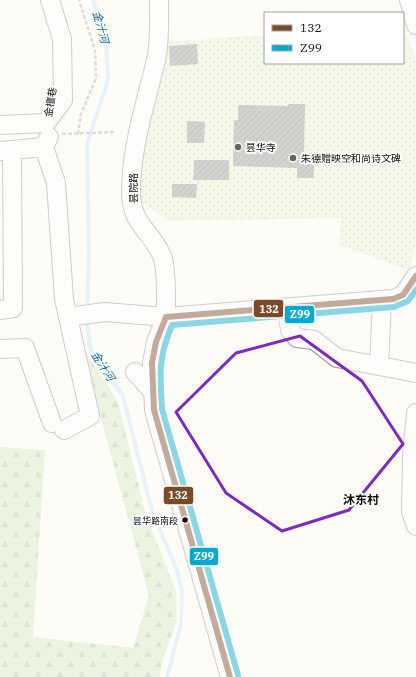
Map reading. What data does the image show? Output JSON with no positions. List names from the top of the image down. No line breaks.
{"streets":{"street":["金檀巷","昙院路"]},"districts":["沐东村"],"water":["金汁河"],"places":["昙华寺","朱德赠映空和尚诗文碑","昙华路南段"],"lines":["transit line 132","transit line Z99"],"legend":["132","Z99"]}
